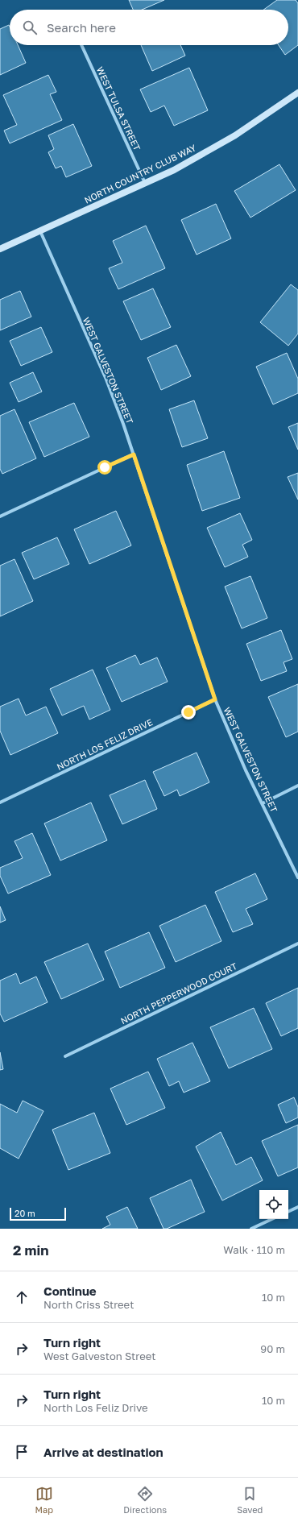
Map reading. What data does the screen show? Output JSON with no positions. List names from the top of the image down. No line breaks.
{"streets":{"street":["WEST TULSA STREET","NORTH COUNTRY CLUB WAY","WEST GALVESTON STREET","NORTH LOS FELIZ DRIVE","NORTH PEPPERWOOD COURT"]},"crossings":[["WEST TULSA STREET","NORTH COUNTRY CLUB WAY"],["NORTH COUNTRY CLUB WAY","WEST GALVESTON STREET"],["WEST GALVESTON STREET","NORTH LOS FELIZ DRIVE"]],"scale_bar":"20 m","page":{"search":"Search here","scale":"20 m","heading":["2 min","Walk · 110 m"],"list":[["Continue","North Criss Street","10 m"],["Turn right","West Galveston Street","90 m"],["Turn right","North Los Feliz Drive","10 m"],"Arrive at destination"],"nav":["Map","Directions","Saved"]}}
